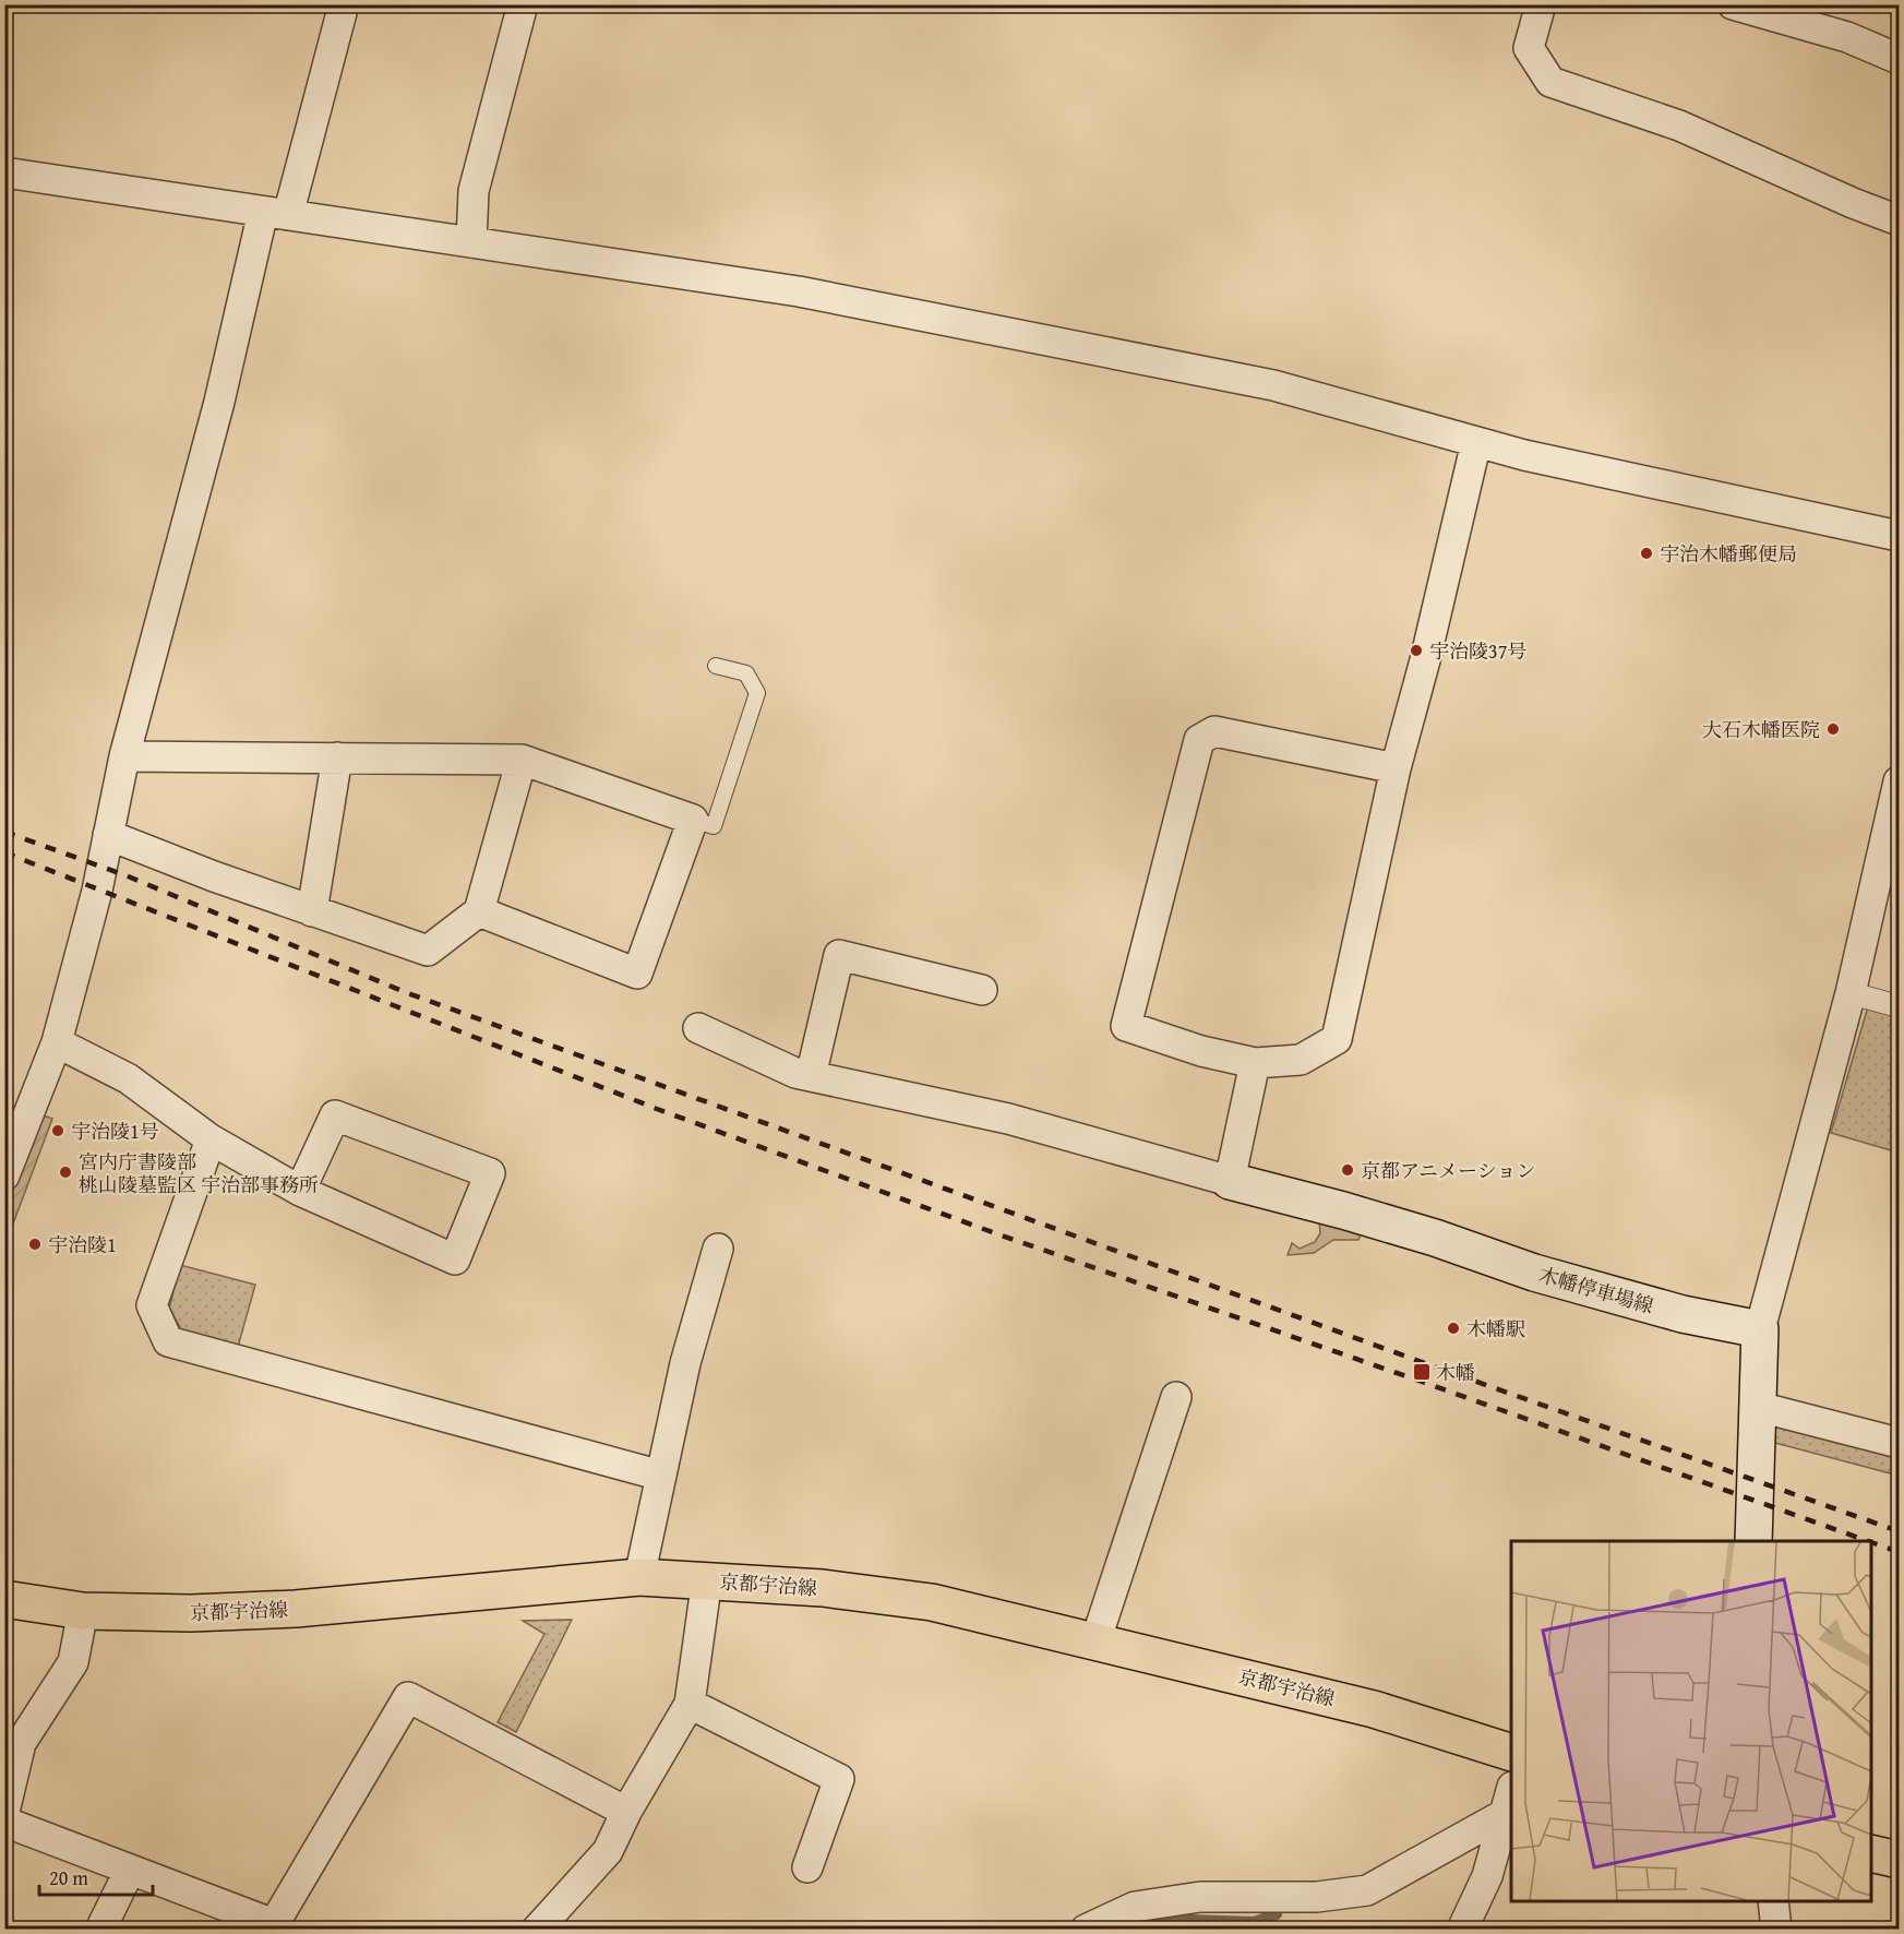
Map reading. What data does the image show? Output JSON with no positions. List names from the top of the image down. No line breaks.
{"streets":{"main road":["木幡停車場線","京都宇治線"]},"places":{"other":["宇治木幡郵便局","宇治陵37号","大石木幡医院","宇治陵1号","京都アニメーション","宮内庁書陵部 桃山陵墓監区 宇治部事務所","宇治陵1","木幡駅"],"transit":["木幡"]},"scale_bar":"20 m"}
